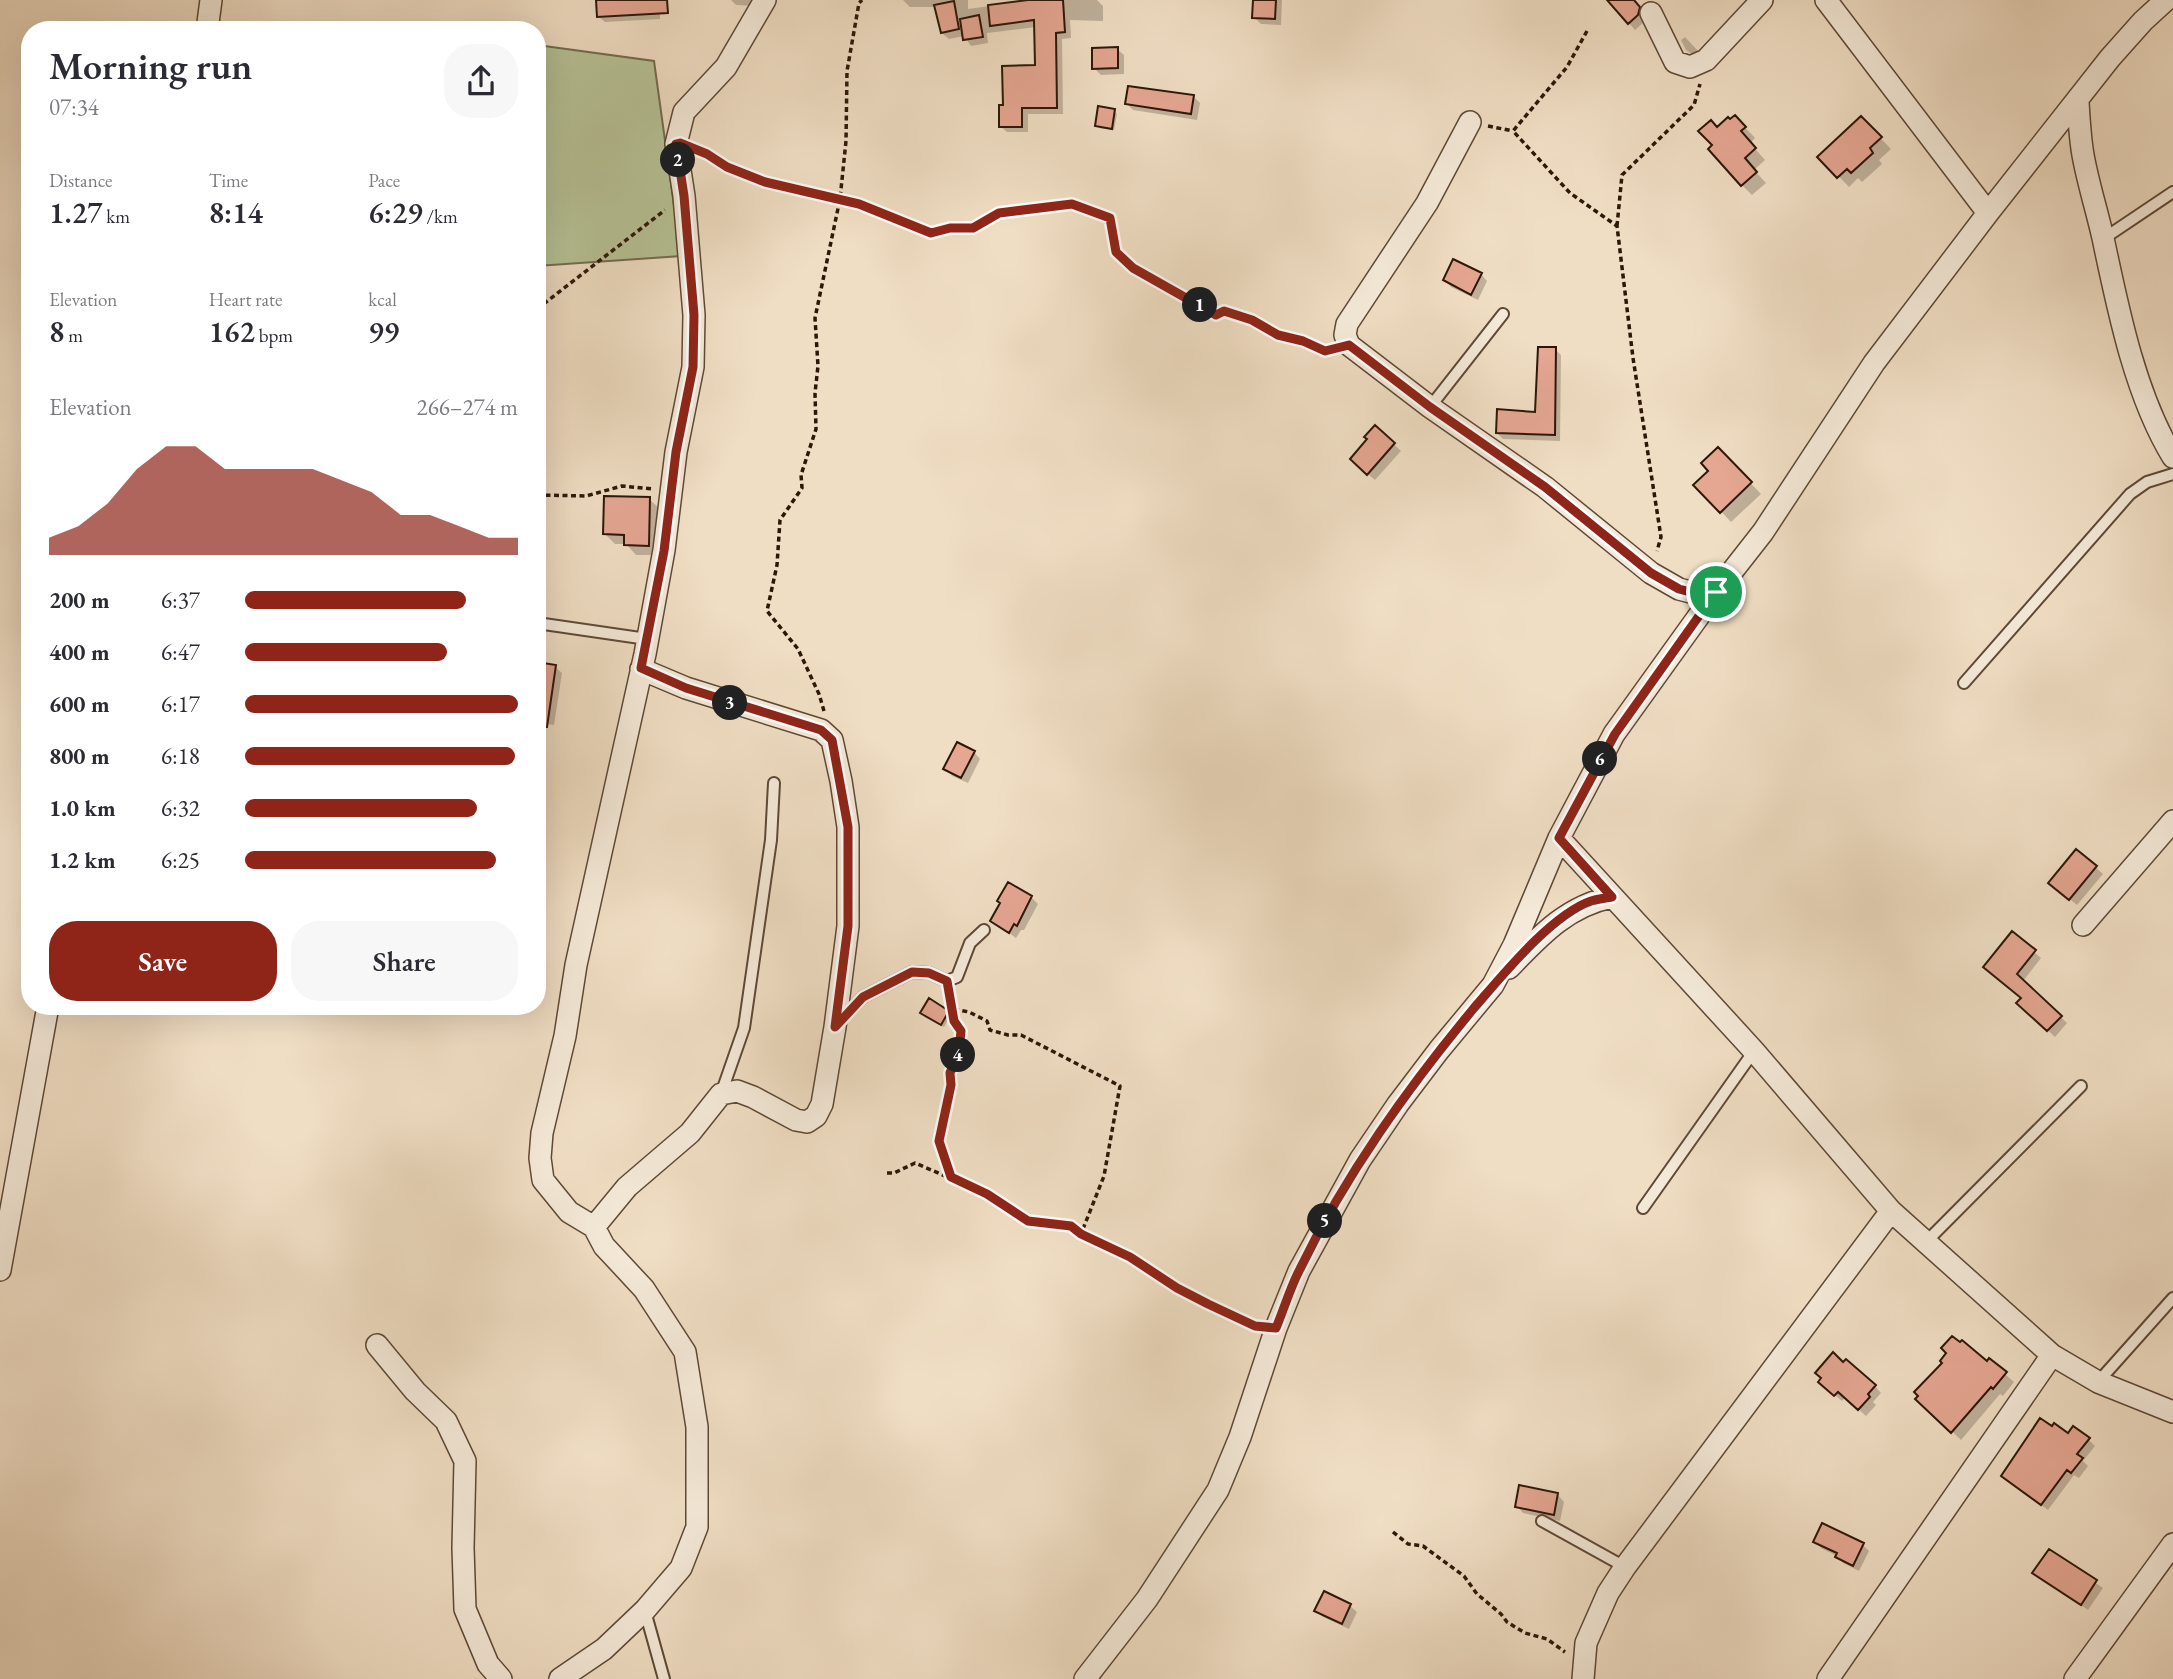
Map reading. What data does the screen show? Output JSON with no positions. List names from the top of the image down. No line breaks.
{"page":{"heading":["Morning run","07:34"],"stats":[["Distance","1.27 km"],["Time","8:14"],["Pace","6:29 /km"],["Elevation","8 m"],["Heart rate","162 bpm"],["kcal","99"]],"pins":["2","1","3","6","4","5"],"chart":["Elevation","266–274 m"],"list":[{"name":"200 m","note":"6:37"},{"name":"400 m","note":"6:47"},{"name":"600 m","note":"6:17"},{"name":"800 m","note":"6:18"},{"name":"1.0 km","note":"6:32"},{"name":"1.2 km","note":"6:25"}],"buttons":["Save","Share"]}}
